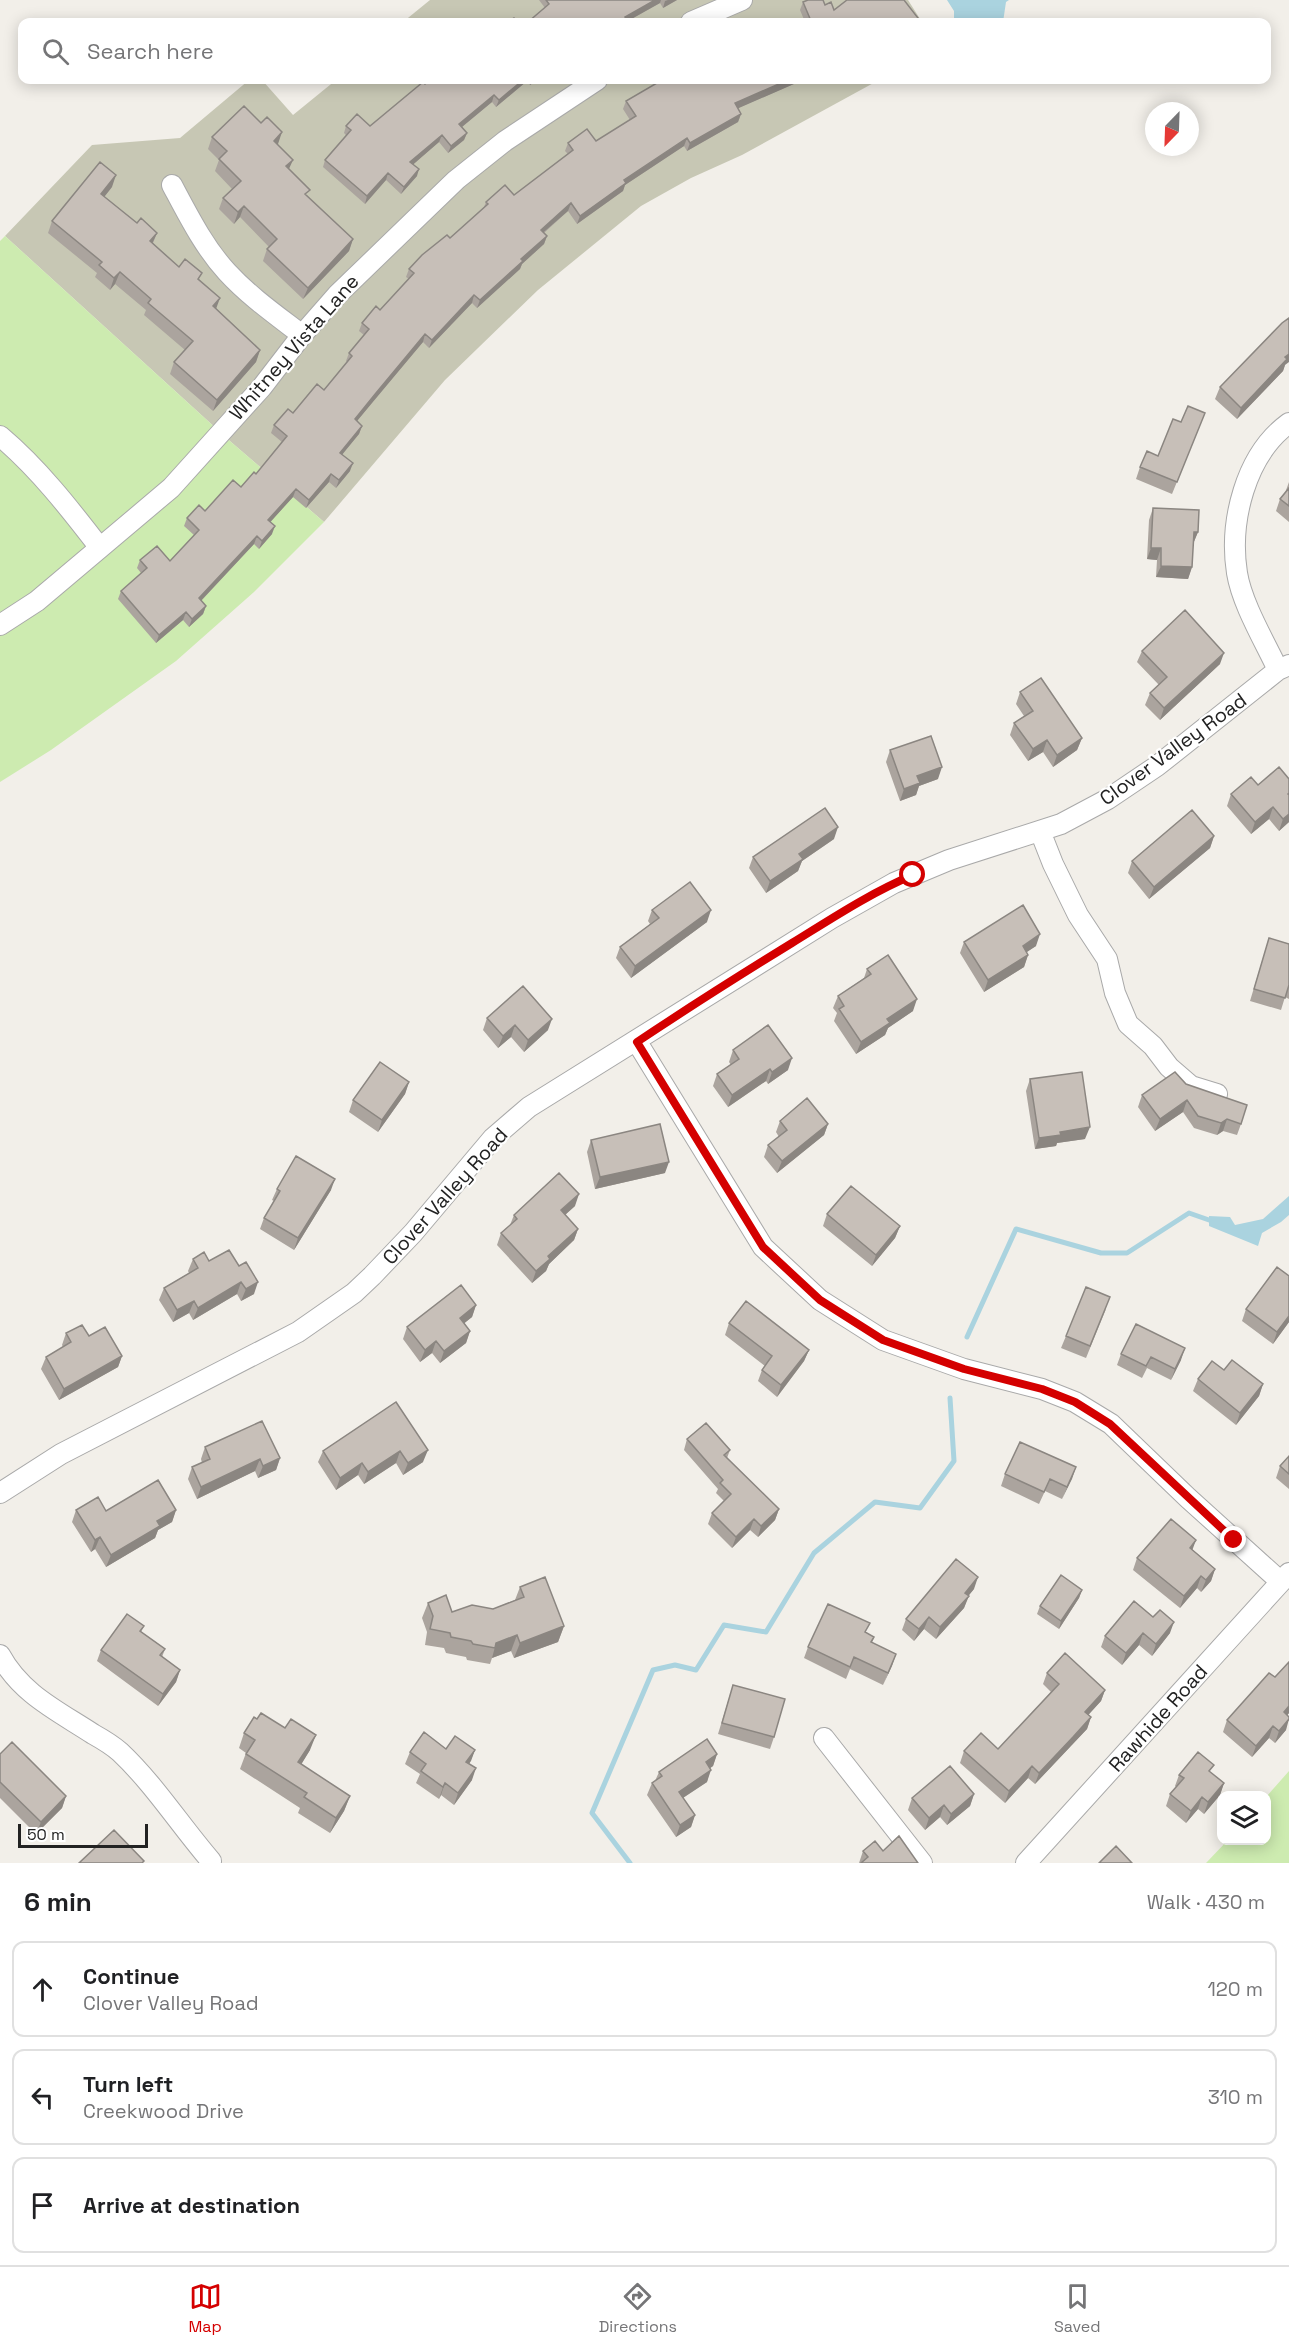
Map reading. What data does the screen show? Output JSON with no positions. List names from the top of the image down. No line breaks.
{"streets":{"street":["Whitney Vista Lane","Clover Valley Road","Rawhide Road"]},"scale_bar":"50 m","north":"bottom left","page":{"search":"Search here","scale":"50 m","heading":["6 min","Walk · 430 m"],"list":[["Continue","Clover Valley Road","120 m"],["Turn left","Creekwood Drive","310 m"],"Arrive at destination"],"nav":["Map","Directions","Saved"]}}
